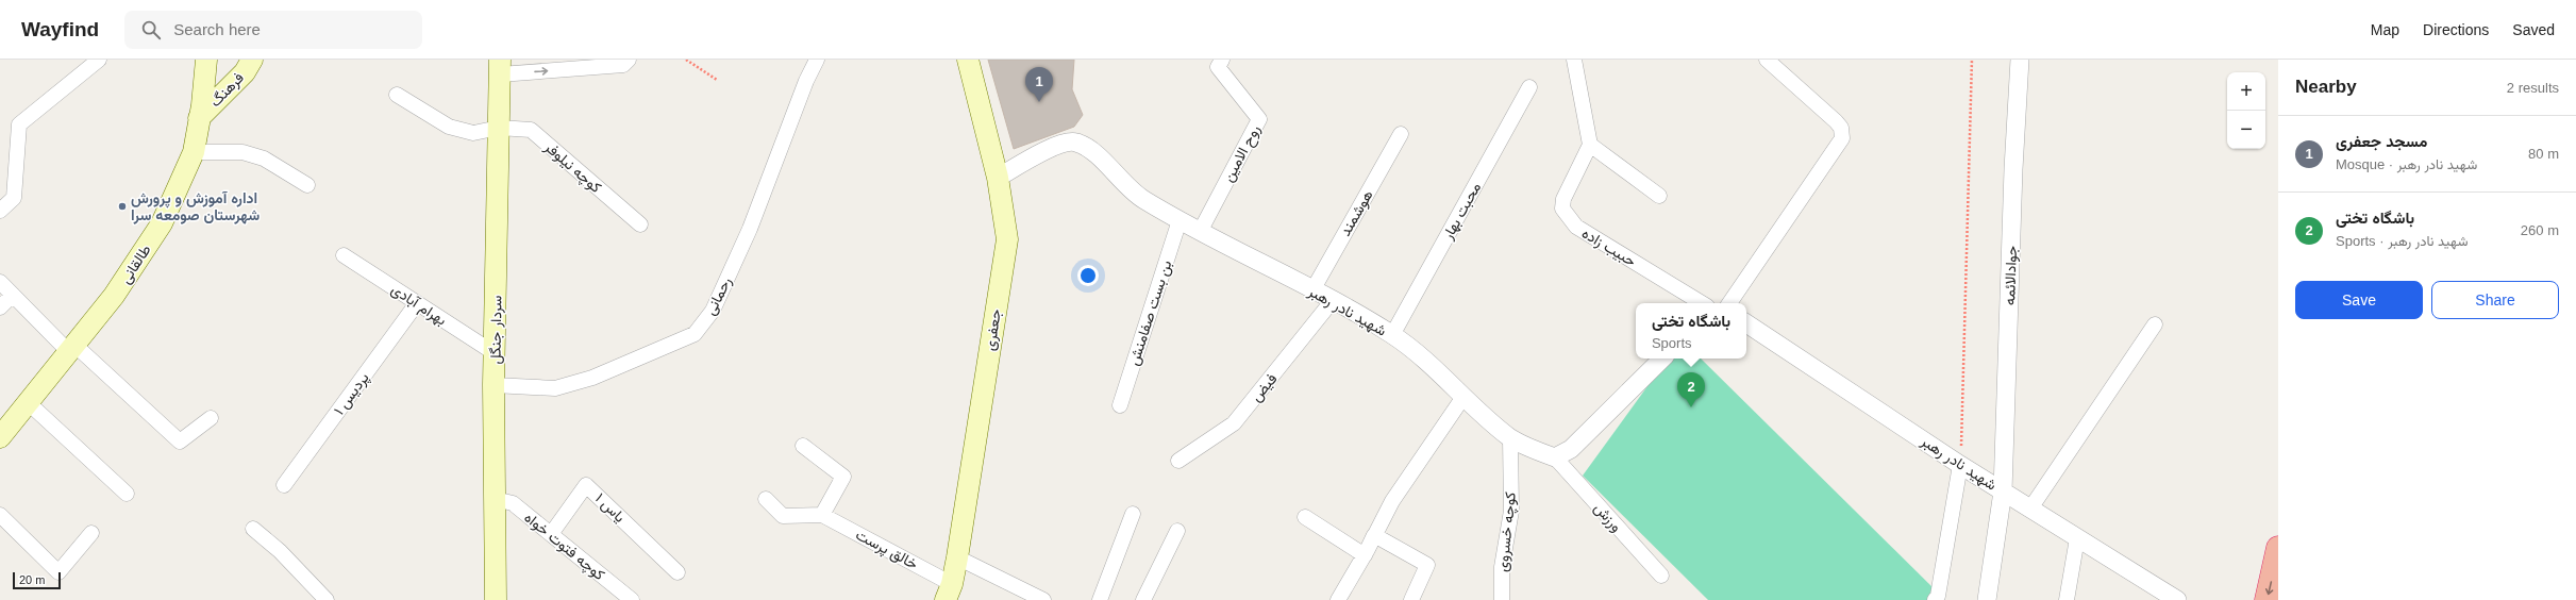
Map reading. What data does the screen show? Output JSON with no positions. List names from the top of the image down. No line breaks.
{"streets":{"main road":["فرهنگ","طالقانی","سردار جنگل","جعفری"],"street":["روح الامین","کوچه نیلوفر","محبت بهار","هوشمند","حبیب زاده","جوادالائمه","رحمانی","بهرام آبادی","شهید نادر رهبر","بن بست صفامنش","فیض","پردیس ۱","یاس ۱","ورزش","کوچه خسروی","کوچه فتوت خواه","خالق پرست"]},"crossings":[["فرهنگ","طالقانی"],["روح الامین","شهید نادر رهبر"],["کوچه نیلوفر","سردار جنگل"],["محبت بهار","شهید نادر رهبر"],["هوشمند","شهید نادر رهبر"],["جوادالائمه","شهید نادر رهبر"],["رحمانی","سردار جنگل"],["بهرام آبادی","سردار جنگل"],["بهرام آبادی","پردیس ۱"],["شهید نادر رهبر","بن بست صفامنش"],["شهید نادر رهبر","جعفری"],["شهید نادر رهبر","فیض"],["شهید نادر رهبر","ورزش"],["شهید نادر رهبر","کوچه خسروی"],["سردار جنگل","کوچه فتوت خواه"],["جعفری","خالق پرست"],["یاس ۱","کوچه فتوت خواه"]],"places":["اداره آموزش و پرورش شهرستان صومعه سرا"],"scale_bar":"20 m","page":{"header":"Wayfind","search":"Search here","nav":["Map","Directions","Saved"],"heading":["Nearby","2 results"],"pins":["1","2"],"map_buttons":["+","−"],"list":[{"mark":"1","name":"مسجد جعفری","note":"Mosque · شهید نادر رهبر","value":"80 m"},{"mark":"2","name":"باشگاه تختی","note":"Sports · شهید نادر رهبر","value":"260 m"}],"buttons":["Save","Share"],"popup":["باشگاه تختی","Sports"],"scale":"20 m"}}
